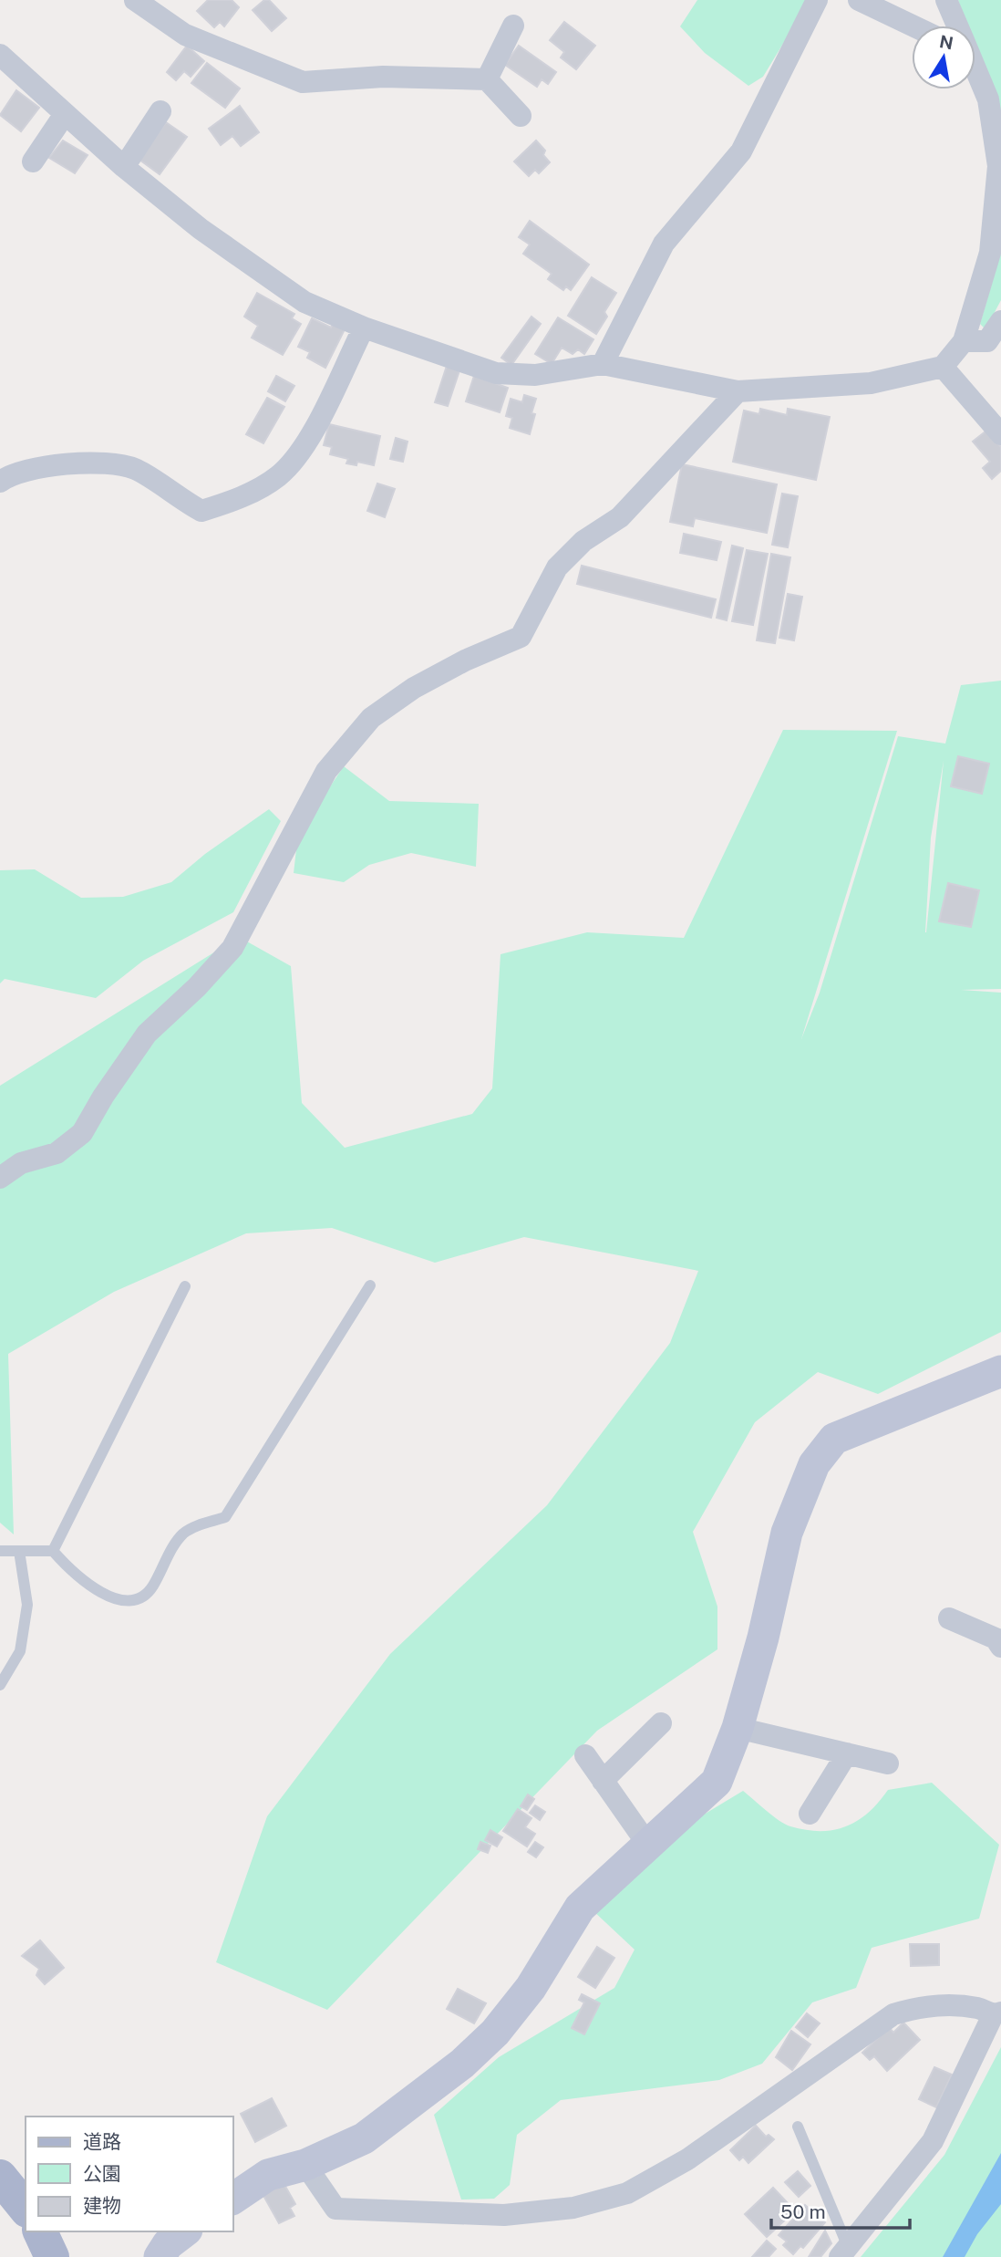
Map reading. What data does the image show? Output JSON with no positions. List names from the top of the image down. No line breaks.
{"legend":["道路","公園","建物"],"scale_bar":"50 m","north":"top"}
